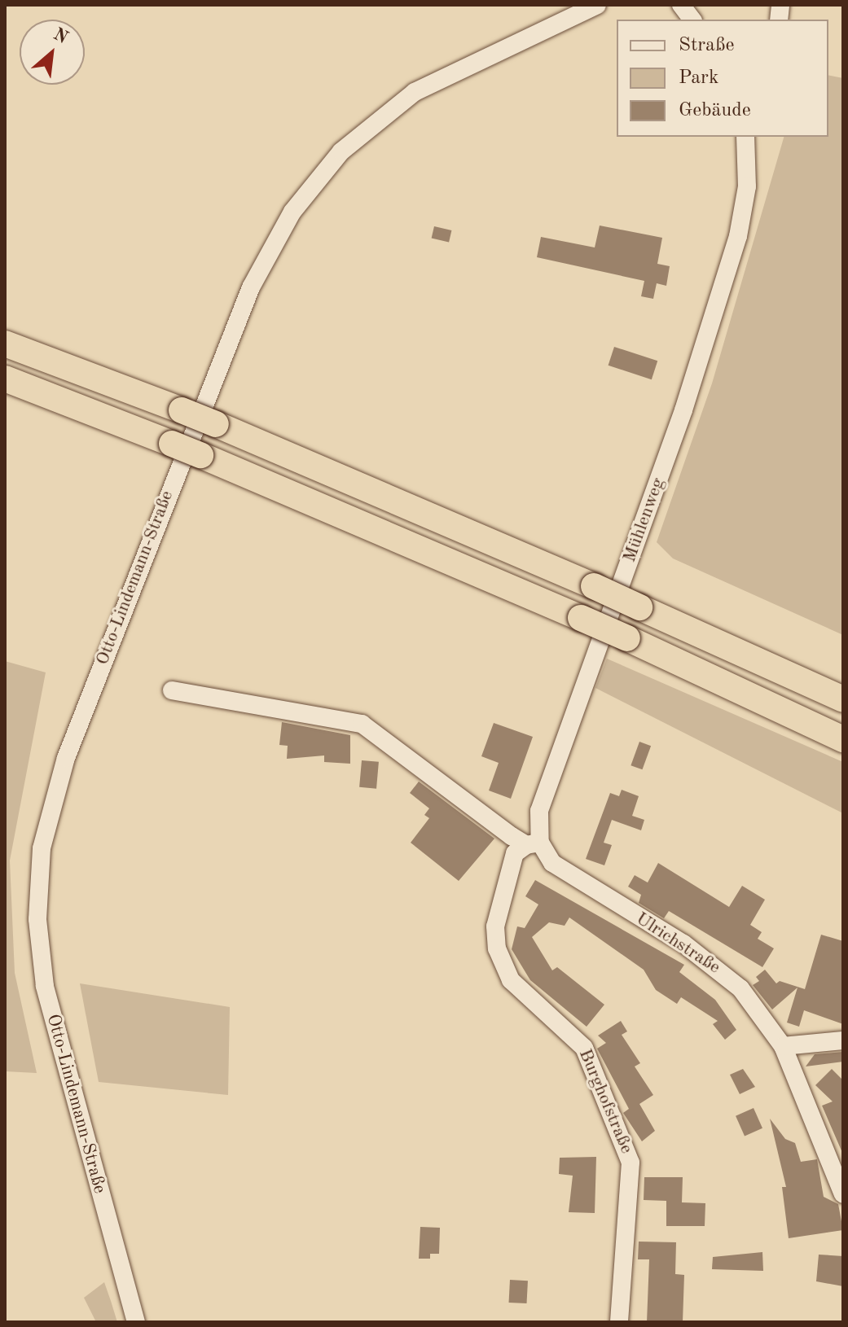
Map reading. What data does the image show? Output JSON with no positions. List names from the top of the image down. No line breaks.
{"streets":{"street":["Mühlenweg","Otto-Lindemann-Straße","Ulrichstraße","Burghofstraße"]},"crossings":[["Mühlenweg","Ulrichstraße"],["Mühlenweg","Burghofstraße"],["Ulrichstraße","Burghofstraße"]],"legend":["Straße","Park","Gebäude"],"north":"top right"}
